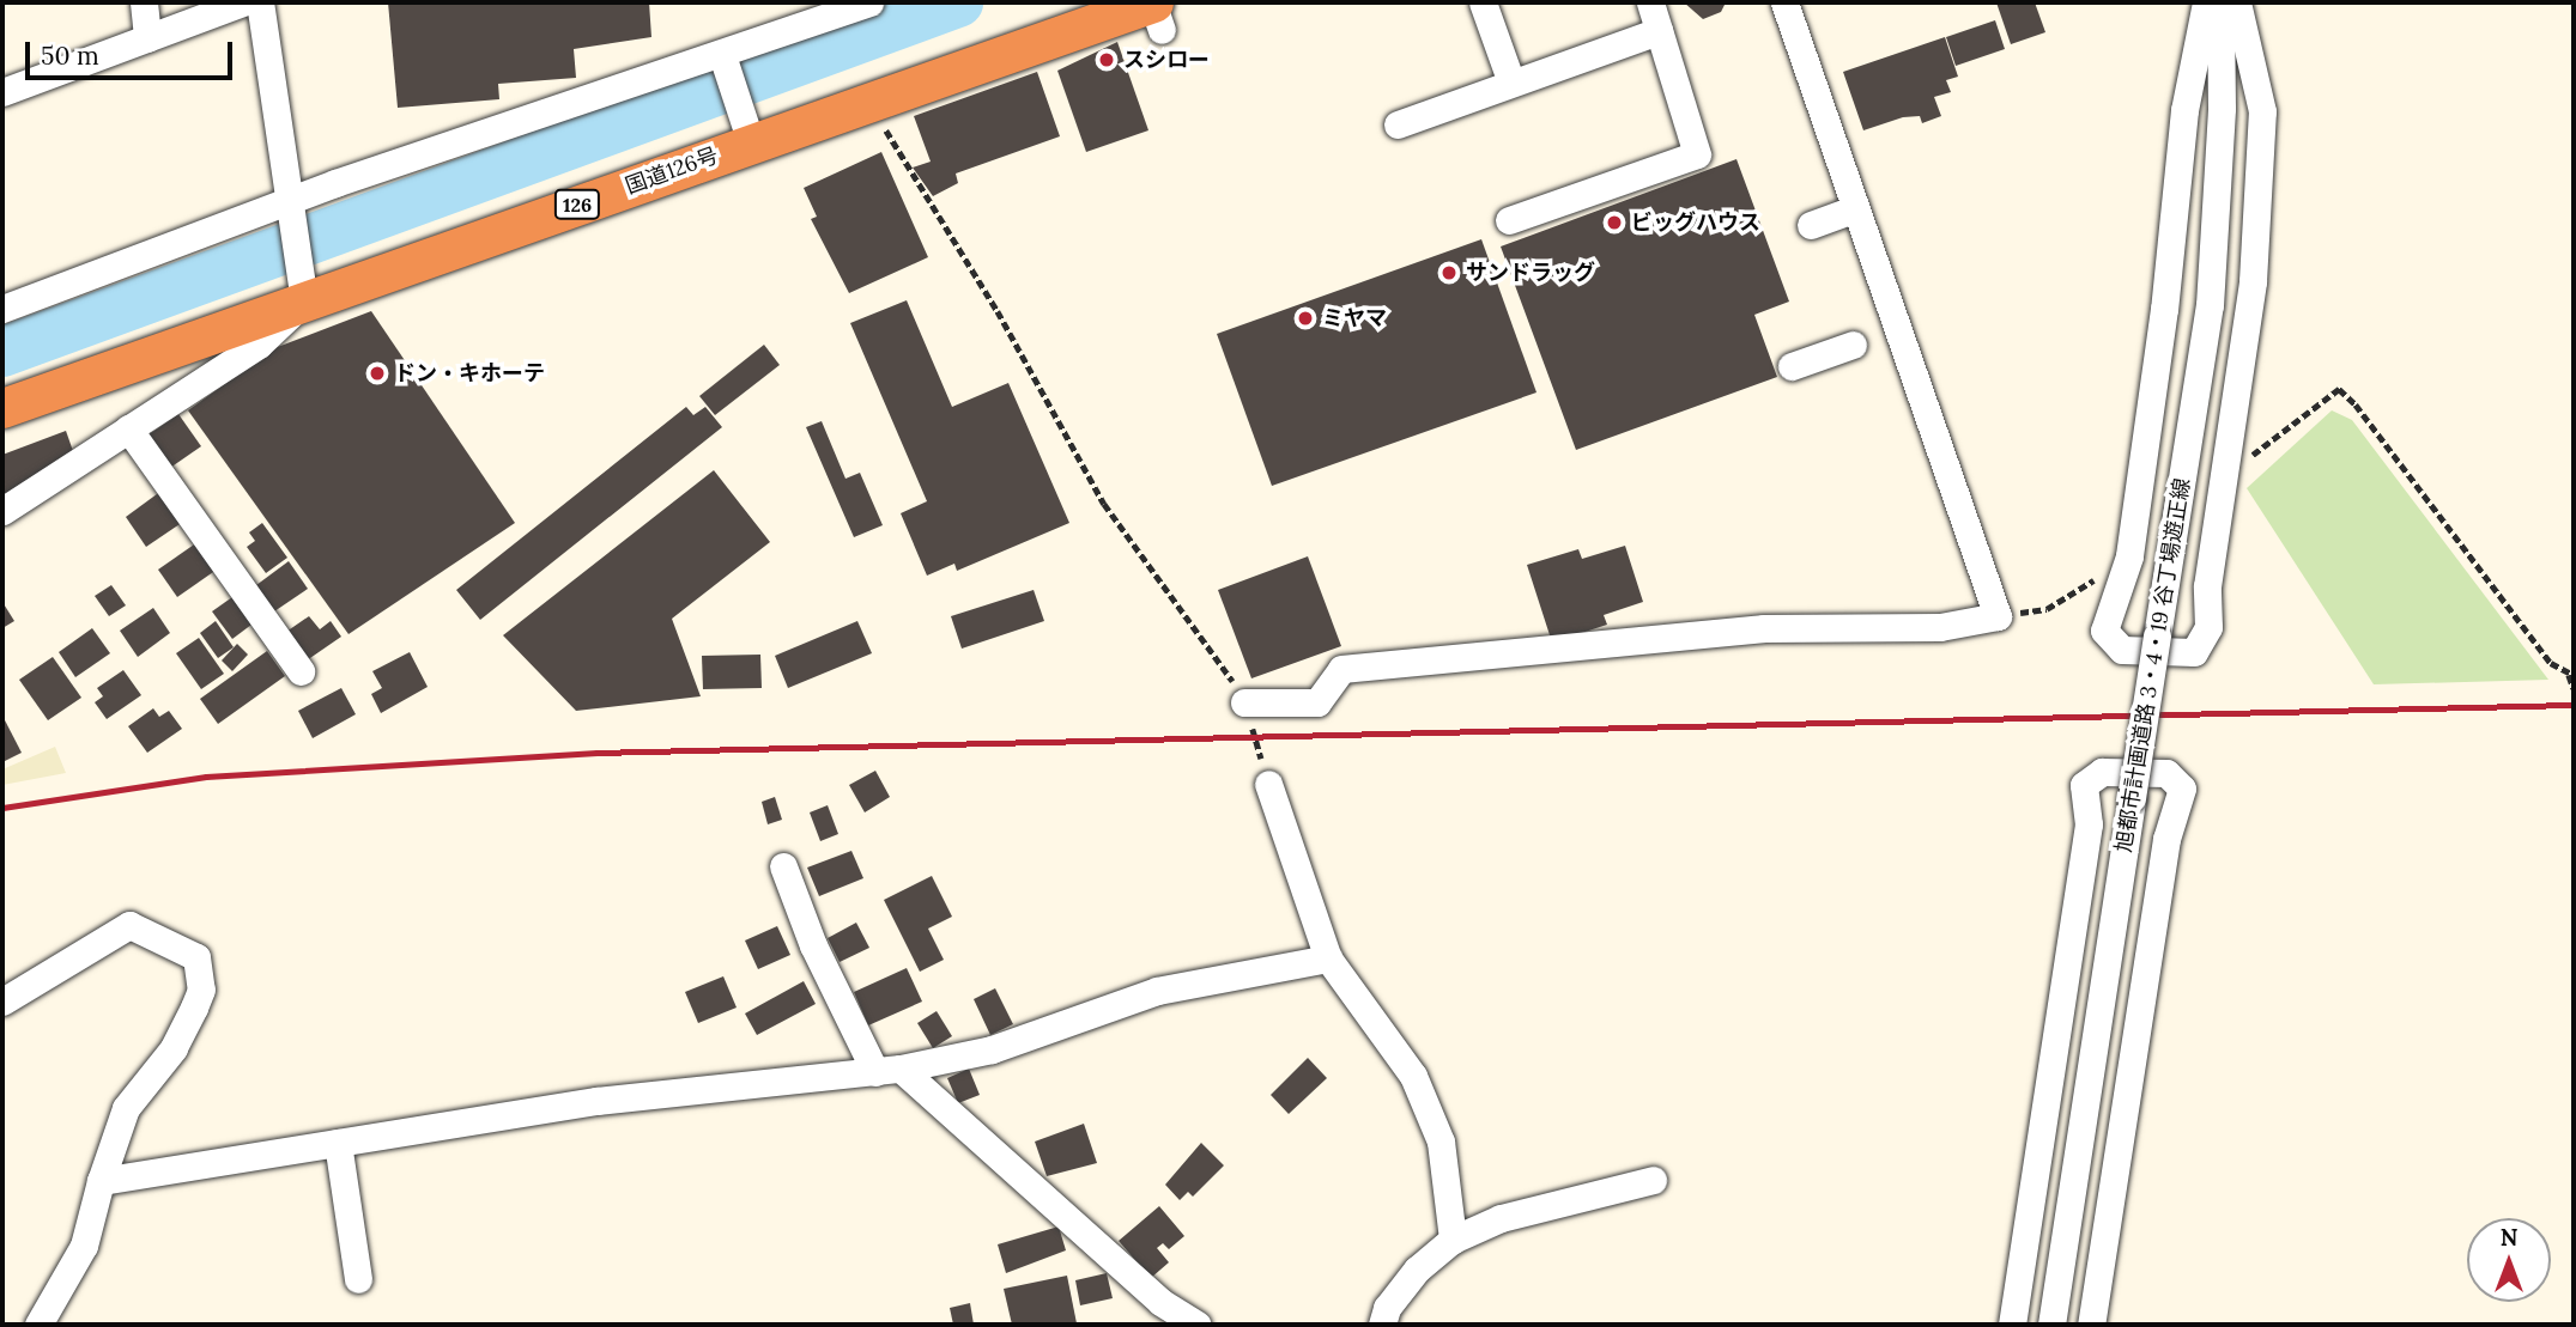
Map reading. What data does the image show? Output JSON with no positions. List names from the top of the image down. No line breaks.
{"streets":{"highway":["国道126号","126"],"street":["旭都市計画道路 3・4・19 谷丁場遊正線"]},"places":["スシロー","ビッグハウス","サンドラッグ","ミヤマ","ドン・キホーテ"],"scale_bar":"50 m","north":"top"}
